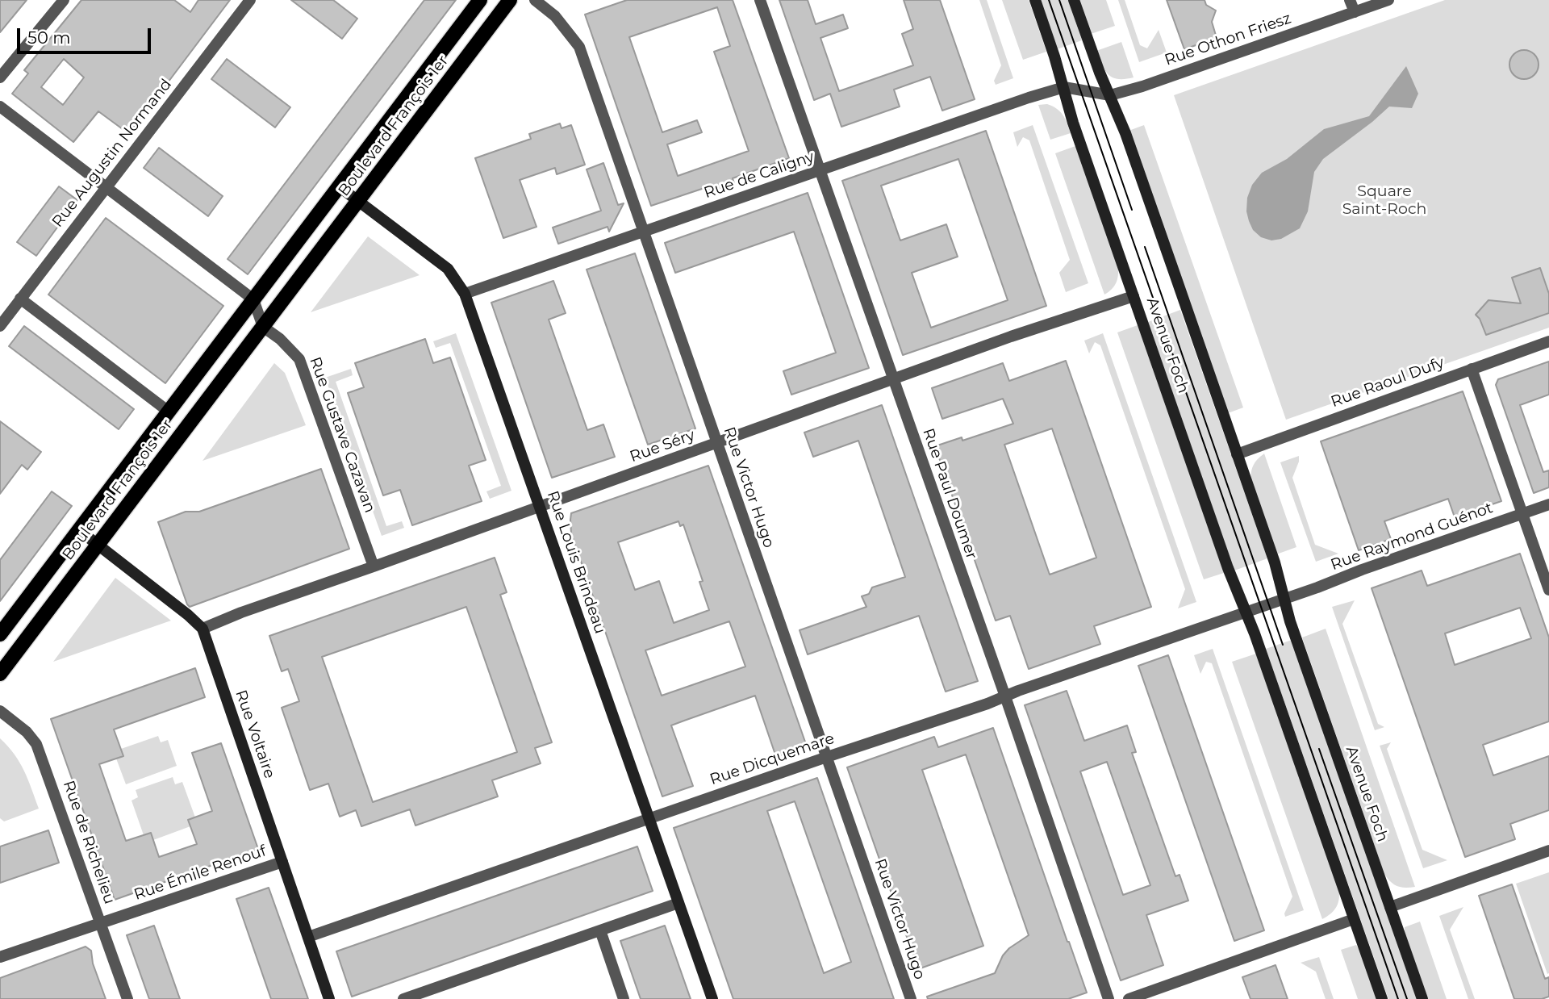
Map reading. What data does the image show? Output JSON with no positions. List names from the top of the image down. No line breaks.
{"streets":{"main road":["Boulevard François 1er"],"street":["Rue Othon Friesz","Rue Augustin Normand","Rue de Caligny","Avenue Foch","Rue Raoul Dufy","Rue Gustave Cazavan","Rue Séry","Rue Victor Hugo","Rue Paul Doumer","Rue Raymond Guénot","Rue Louis Brindeau","Rue Voltaire","Rue Dicquemare","Rue de Richelieu","Rue Émile Renouf"]},"crossings":[["Rue Othon Friesz","Avenue Foch"],["Boulevard François 1er","Rue Gustave Cazavan"],["Boulevard François 1er","Rue Louis Brindeau"],["Boulevard François 1er","Rue Voltaire"],["Rue de Caligny","Avenue Foch"],["Rue de Caligny","Rue Victor Hugo"],["Rue de Caligny","Rue Paul Doumer"],["Rue de Caligny","Rue Louis Brindeau"],["Avenue Foch","Rue Raoul Dufy"],["Avenue Foch","Rue Séry"],["Avenue Foch","Rue Raymond Guénot"],["Avenue Foch","Rue Dicquemare"],["Rue Gustave Cazavan","Rue Séry"],["Rue Séry","Rue Victor Hugo"],["Rue Séry","Rue Paul Doumer"],["Rue Séry","Rue Louis Brindeau"],["Rue Séry","Rue Voltaire"],["Rue Victor Hugo","Rue Dicquemare"],["Rue Paul Doumer","Rue Dicquemare"],["Rue Louis Brindeau","Rue Dicquemare"],["Rue Voltaire","Rue Dicquemare"],["Rue Voltaire","Rue Émile Renouf"],["Rue de Richelieu","Rue Émile Renouf"]],"parks":["Square Saint-Roch"],"scale_bar":"50 m"}
